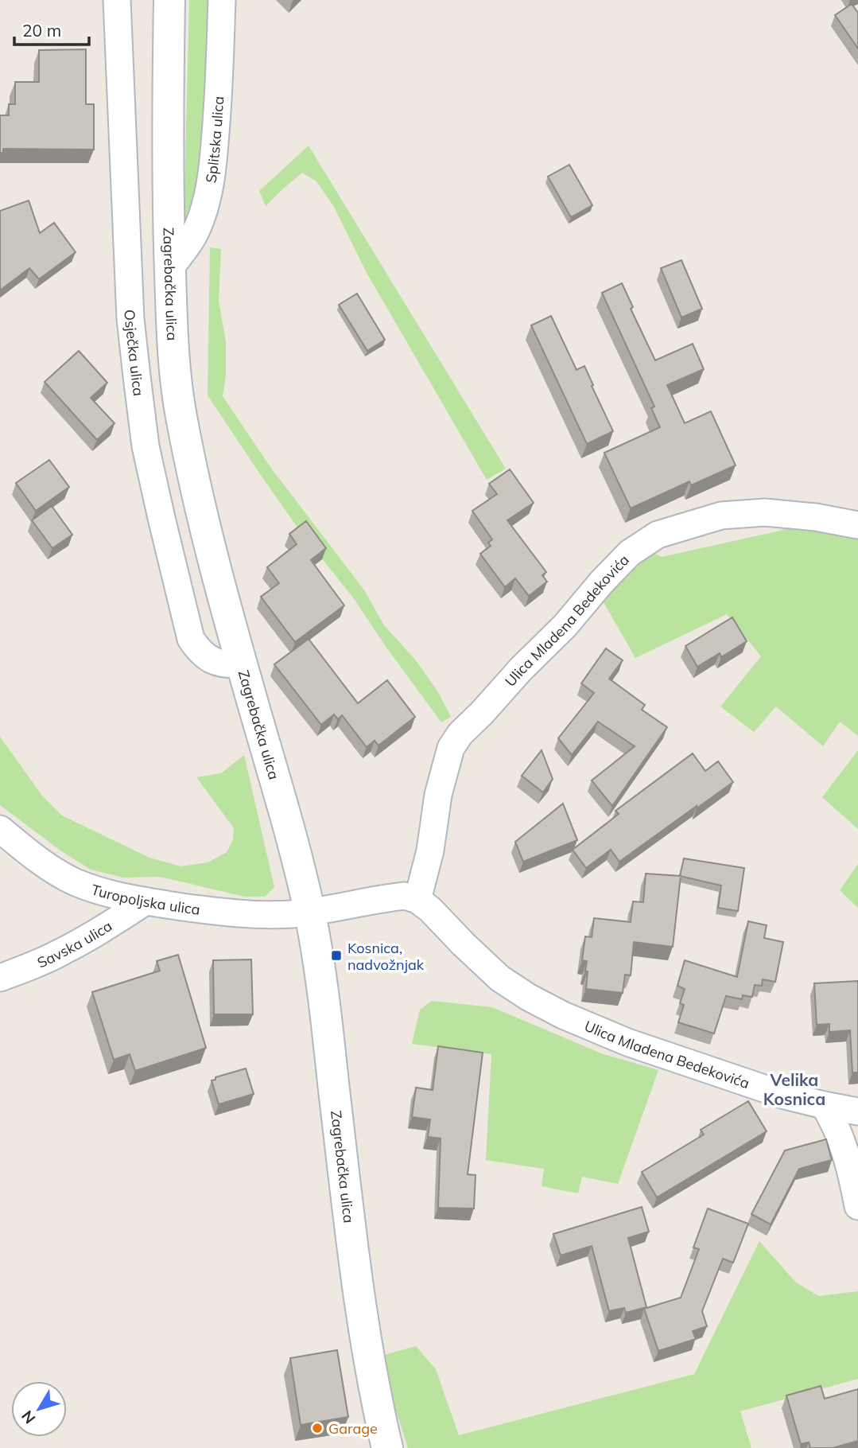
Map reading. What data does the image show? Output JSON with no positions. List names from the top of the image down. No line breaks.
{"streets":{"street":["Splitska ulica","Zagrebačka ulica","Osječka ulica","Ulica Mladena Bedekovića","Turopoljska ulica","Savska ulica"]},"crossings":[["Splitska ulica","Zagrebačka ulica"],["Zagrebačka ulica","Osječka ulica"],["Zagrebačka ulica","Turopoljska ulica"],["Turopoljska ulica","Savska ulica"]],"districts":["Velika Kosnica"],"places":{"transit":["Kosnica, nadvožnjak"],"other":["Garage"]},"scale_bar":"20 m","north":"bottom left"}
